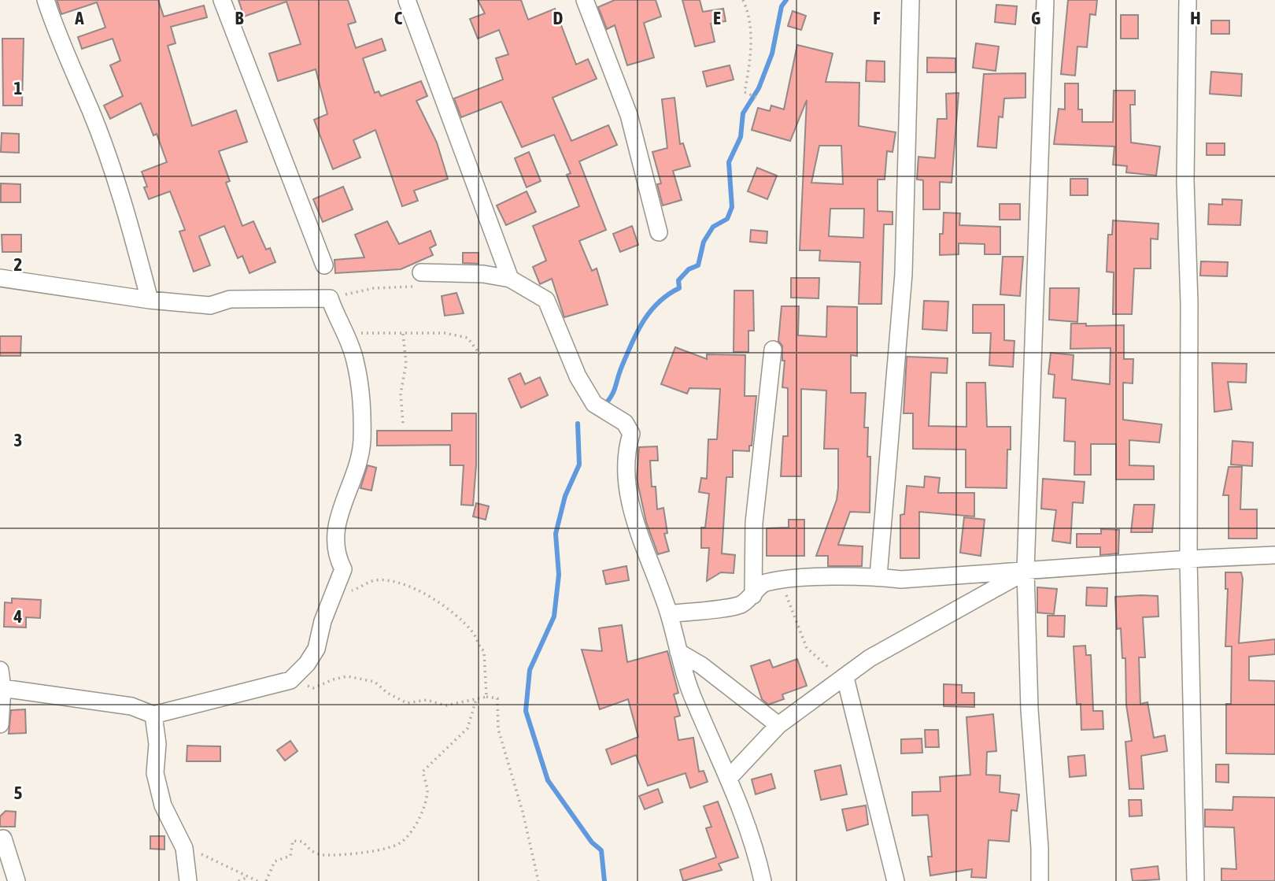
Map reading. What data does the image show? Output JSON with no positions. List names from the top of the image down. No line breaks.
{"grid":{"columns":["A","B","C","D","E","F","G","H"],"rows":["1","2","3","4","5"]}}
